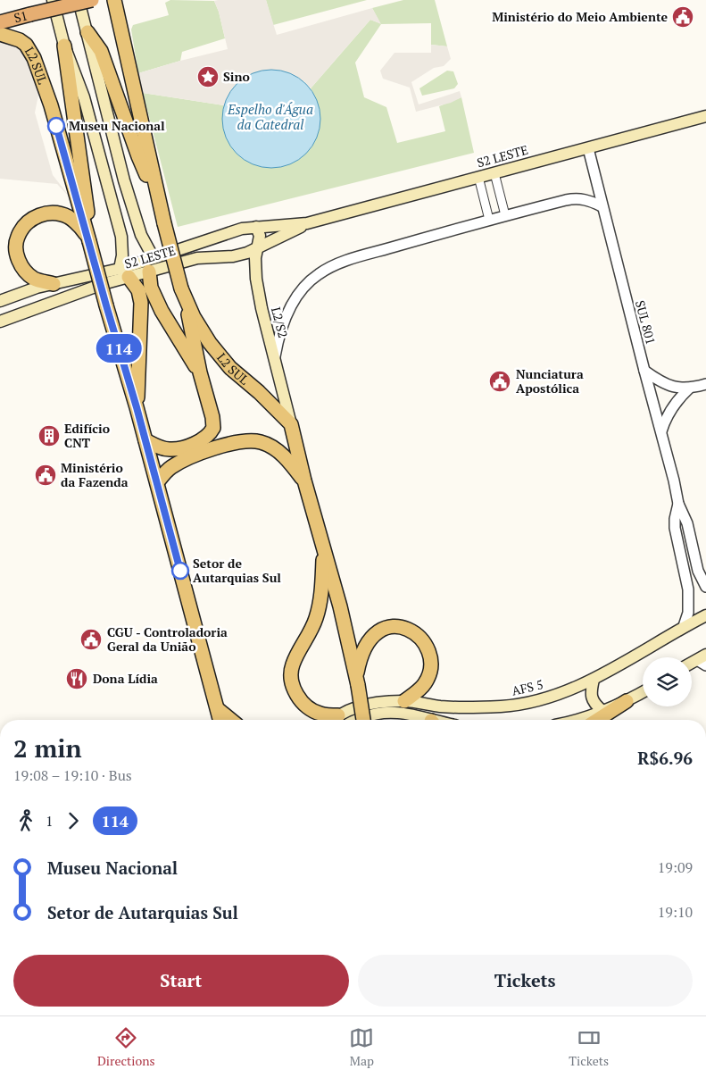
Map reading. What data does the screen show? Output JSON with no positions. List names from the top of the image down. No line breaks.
{"streets":{"highway":["S1"],"main road":["L2 SUL","S2 LESTE","L2/S2","AFS 5"],"street":["SUL 801"]},"crossings":[["L2 SUL","L2/S2"],["S2 LESTE","L2/S2"],["S2 LESTE","SUL 801"],["SUL 801","AFS 5"]],"water":["Espelho d'Água da Catedral"],"places":{"public building":["Ministério do Meio Ambiente","Nunciatura Apostólica","Ministério da Fazenda","CGU - Controladoria Geral da União"],"place":["Sino"],"other":["Museu Nacional","Setor de Autarquias Sul"],"building":["Edifício CNT"],"restaurant":["Dona Lídia"]},"lines":["bus line 114"],"page":{"on_map":"114","heading":["2 min","19:08 – 19:10 · Bus","R$6.96"],"legs":["1","114"],"list":[{"name":"Museu Nacional","value":"19:09"},{"name":"Setor de Autarquias Sul","value":"19:10"}],"buttons":["Start","Tickets"],"tabs":["Directions","Map","Tickets"]}}
